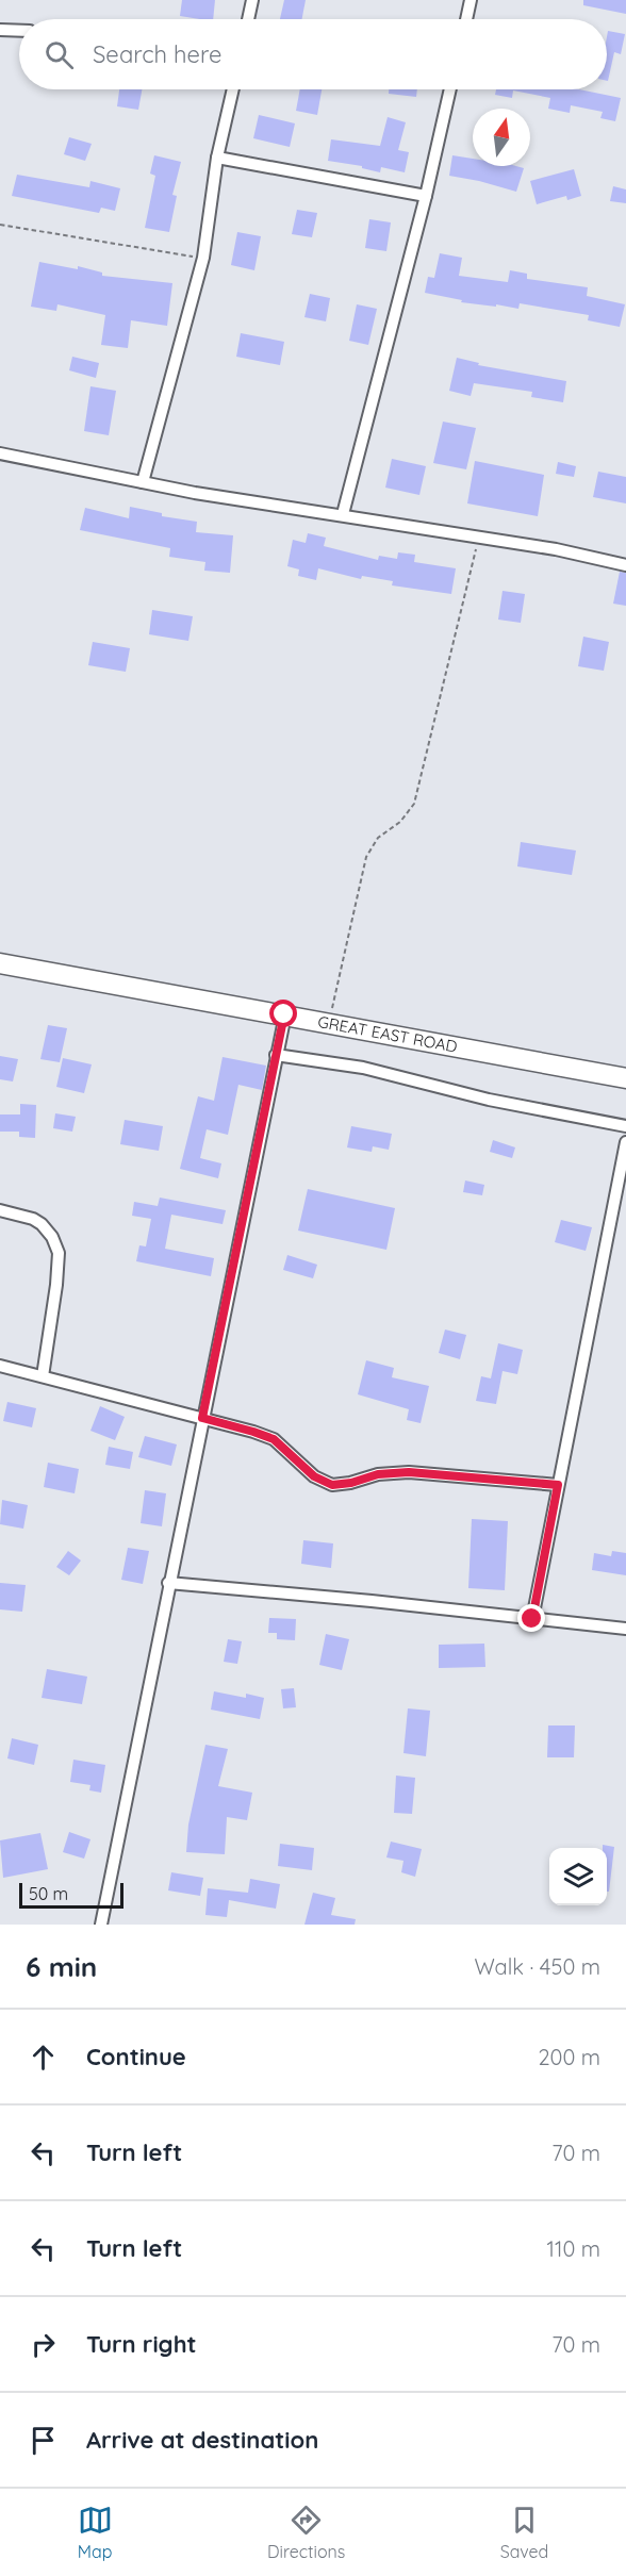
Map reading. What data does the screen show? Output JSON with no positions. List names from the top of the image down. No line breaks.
{"streets":{"highway":["GREAT EAST ROAD"]},"scale_bar":"50 m","north":"top","page":{"search":"Search here","scale":"50 m","heading":["6 min","Walk · 450 m"],"list":[["Continue","200 m"],["Turn left","70 m"],["Turn left","110 m"],["Turn right","70 m"],"Arrive at destination"],"nav":["Map","Directions","Saved"]}}
